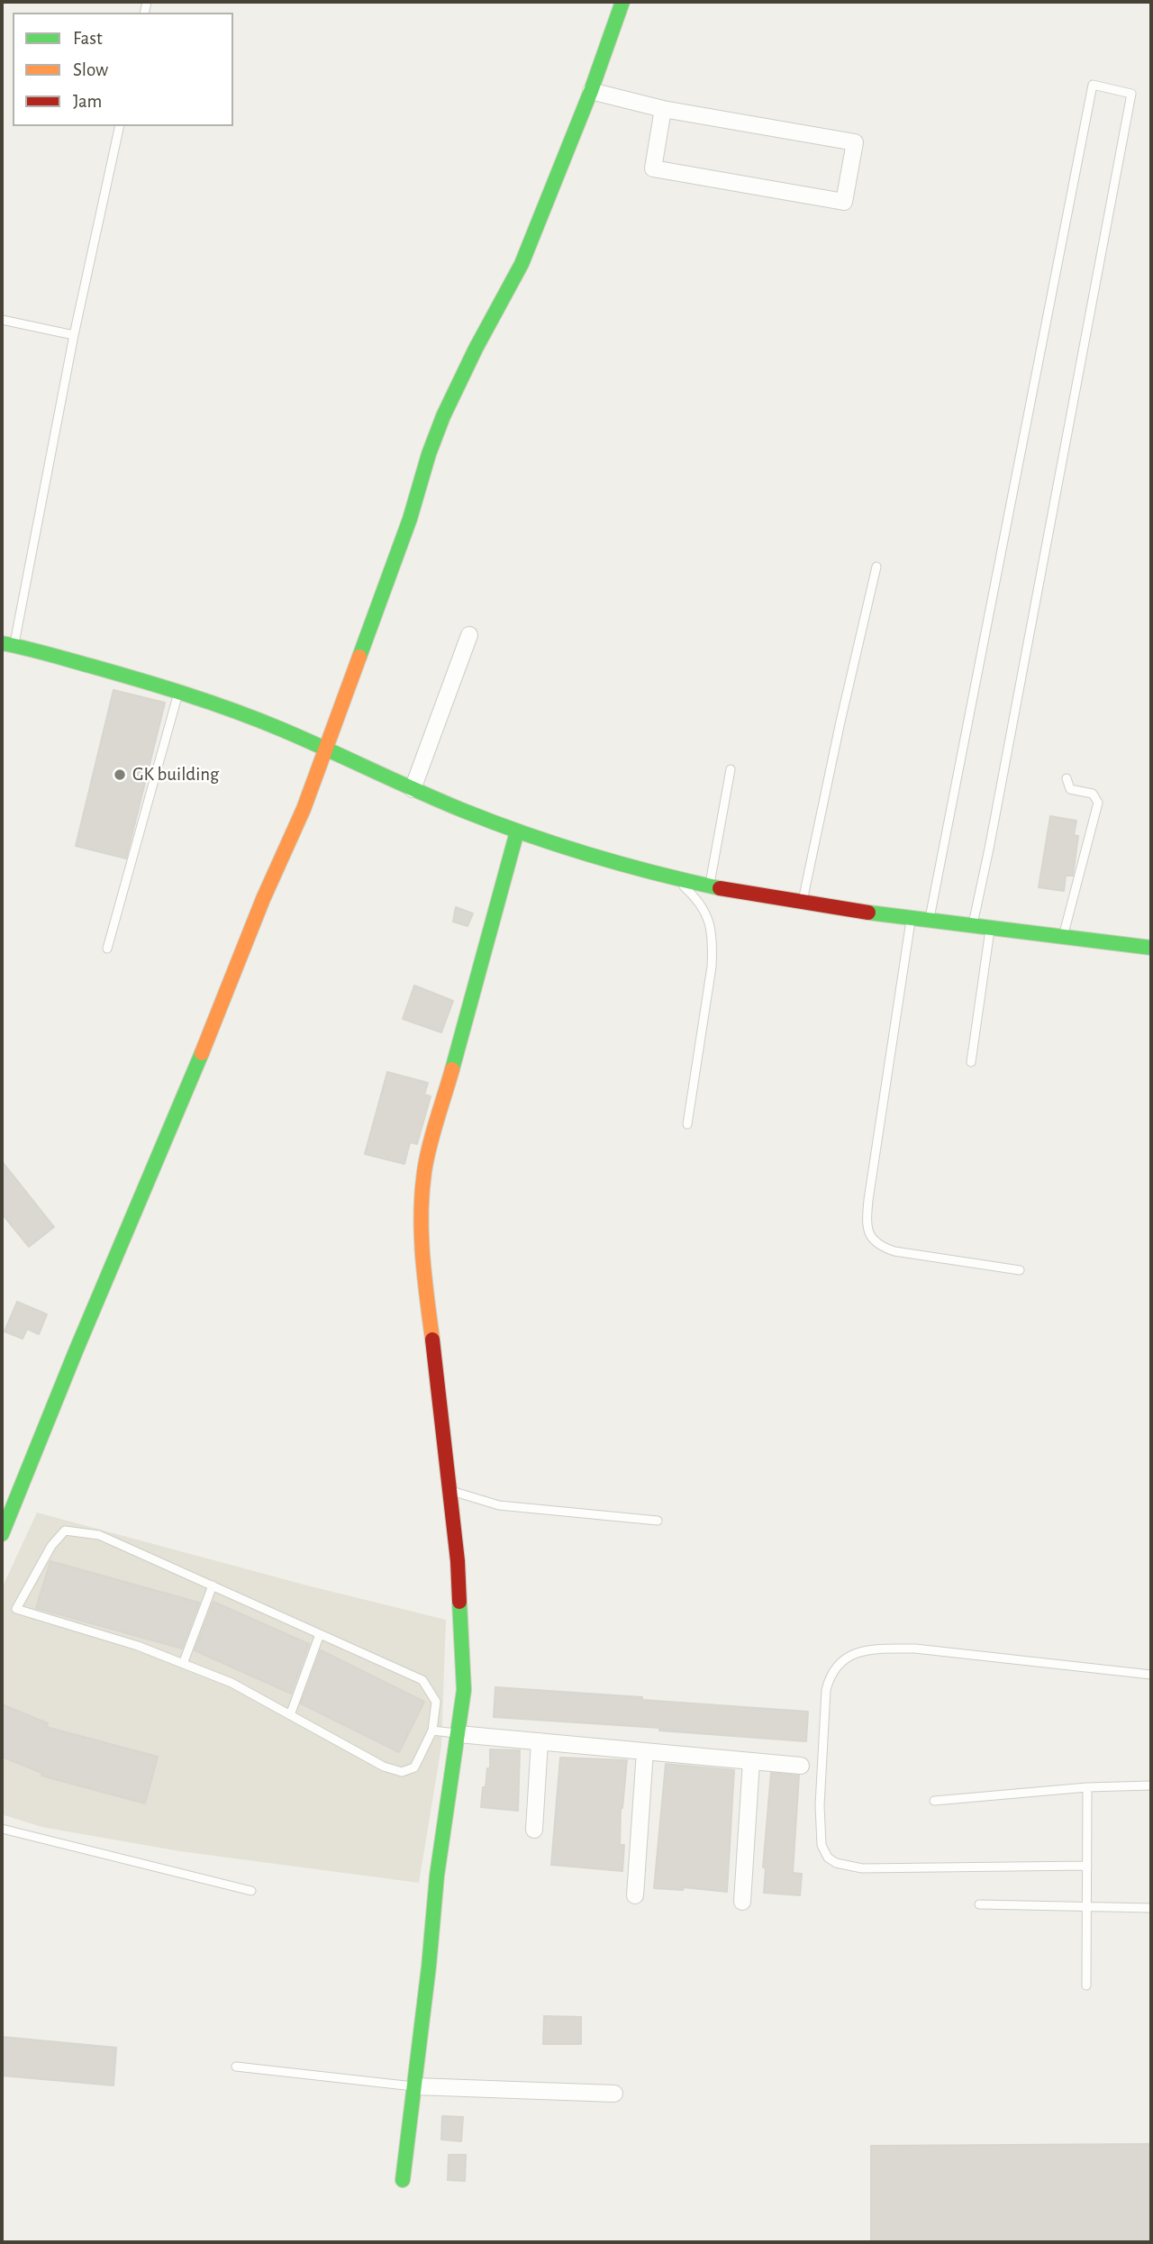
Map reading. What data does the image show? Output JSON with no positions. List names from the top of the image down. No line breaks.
{"places":["GK building"],"legend":["Fast","Slow","Jam"]}
